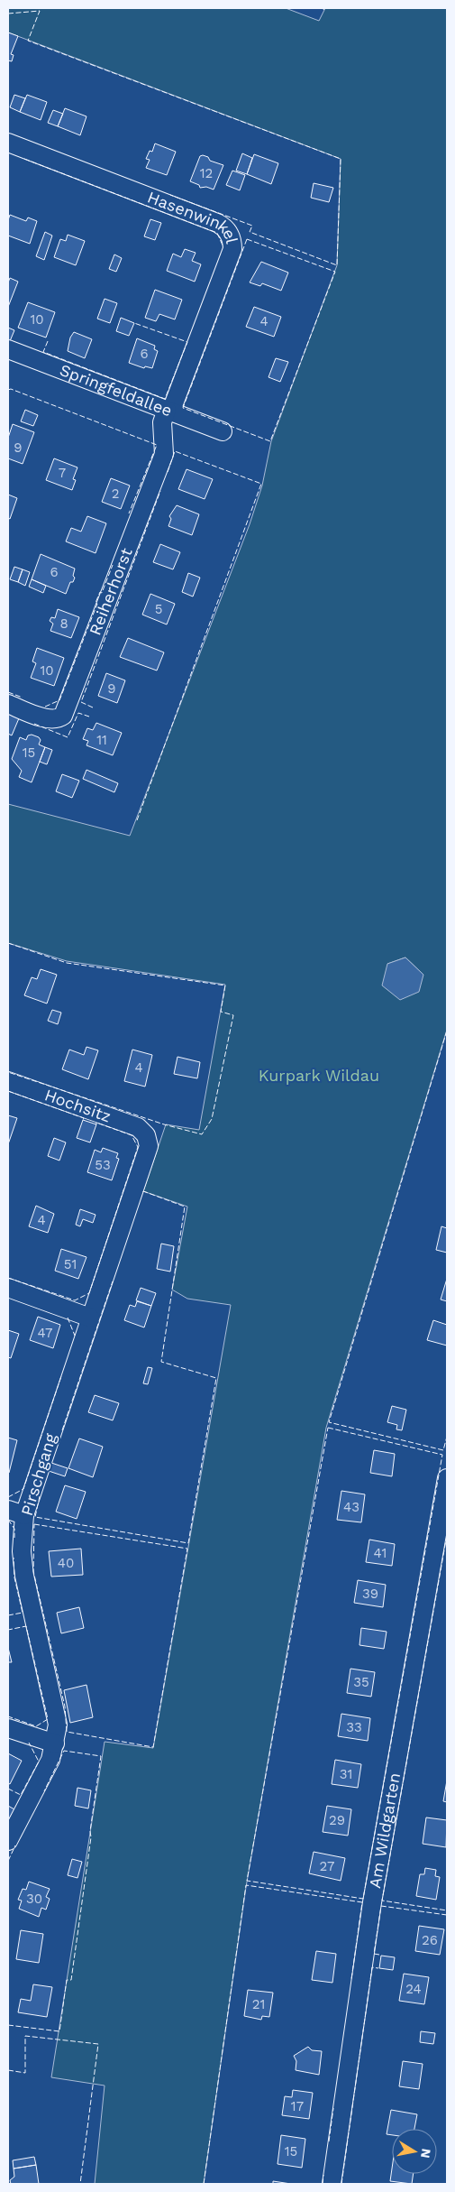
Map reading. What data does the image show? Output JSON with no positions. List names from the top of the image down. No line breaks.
{"streets":{"street":["Hasenwinkel","Springfeldallee","Reiherhorst","Hochsitz","Pirschgang","Am Wildgarten"]},"crossings":[["Hasenwinkel","Springfeldallee"],["Hasenwinkel","Reiherhorst"],["Springfeldallee","Reiherhorst"],["Hochsitz","Pirschgang"]],"parks":["Kurpark Wildau"],"house_numbers":["12","10","4","6","9","7","2","6","5","8","10","9","11","15","4","53","4","51","47","43","41","40","39","35","33","31","29","27","30","26","24","21","17","15"],"north":"right"}
